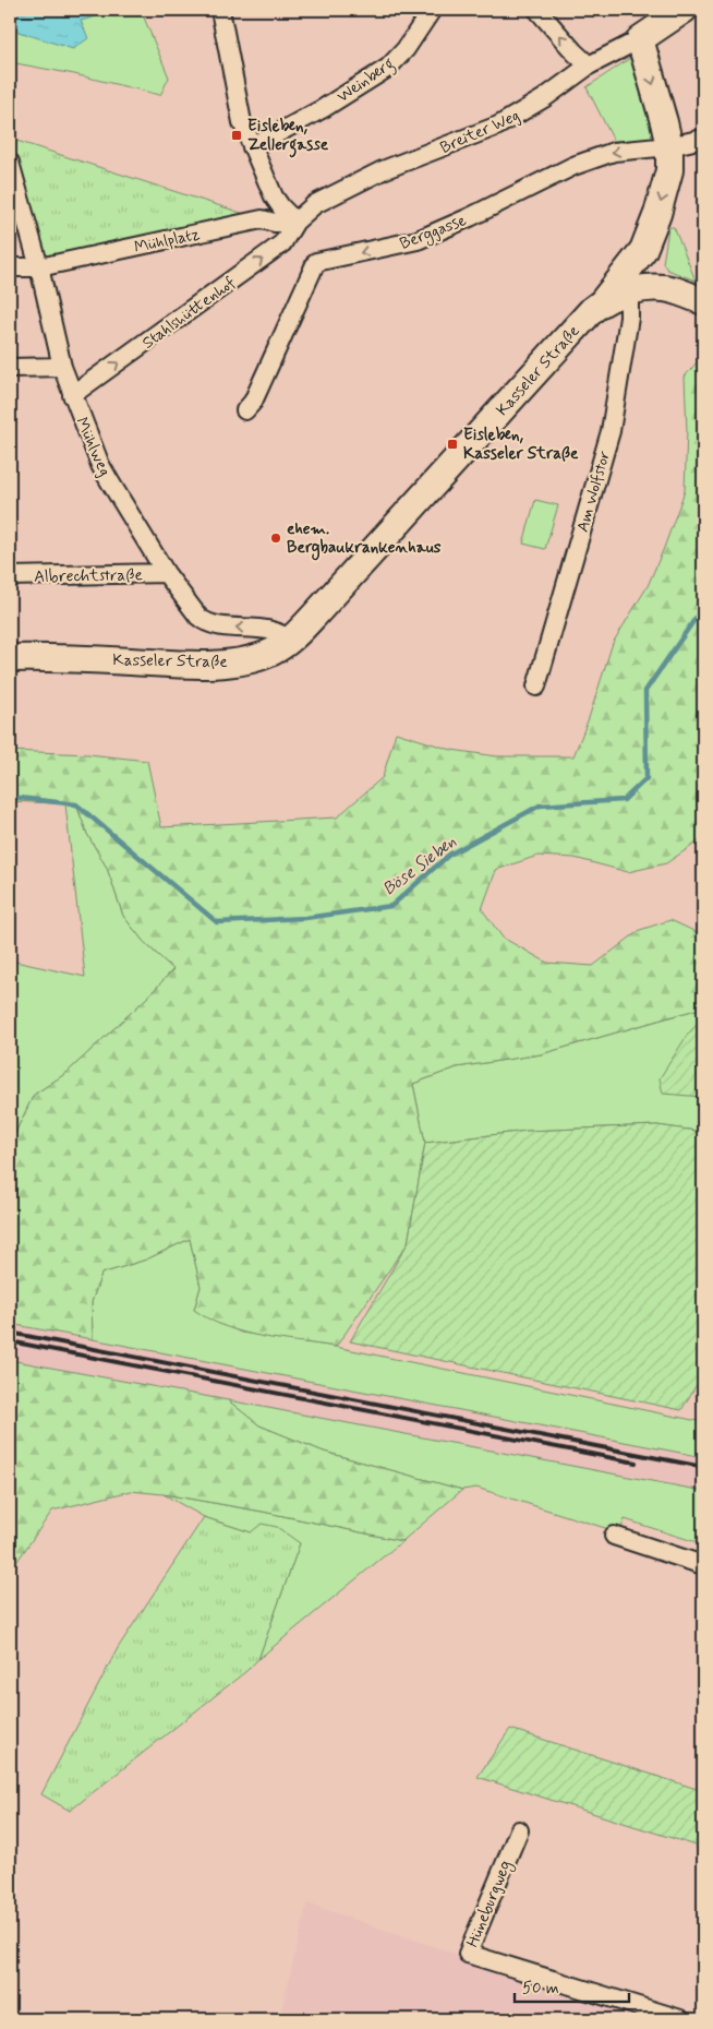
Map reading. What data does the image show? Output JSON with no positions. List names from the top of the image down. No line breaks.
{"streets":{"main road":["Breiter Weg","Kasseler Straße"],"street":["Weinberg","Berggasse","Mühlplatz","Stahlshüttenhof","Mühlweg","Am Wolfstor","Albrechtstraße","Hüneburgweg"]},"crossings":[["Breiter Weg","Mühlplatz"],["Breiter Weg","Stahlshüttenhof"],["Breiter Weg","Kasseler Straße"],["Berggasse","Kasseler Straße"],["Mühlplatz","Stahlshüttenhof"],["Mühlplatz","Mühlweg"],["Stahlshüttenhof","Mühlweg"],["Kasseler Straße","Mühlweg"],["Kasseler Straße","Am Wolfstor"],["Mühlweg","Albrechtstraße"]],"one_way":["Berggasse","Stahlshüttenhof"],"water":["Böse Sieben"],"places":{"transit":["Eisleben, Zellergasse","Eisleben, Kasseler Straße"],"other":["ehem. Bergbaukrankenhaus"]},"scale_bar":"50 m"}
